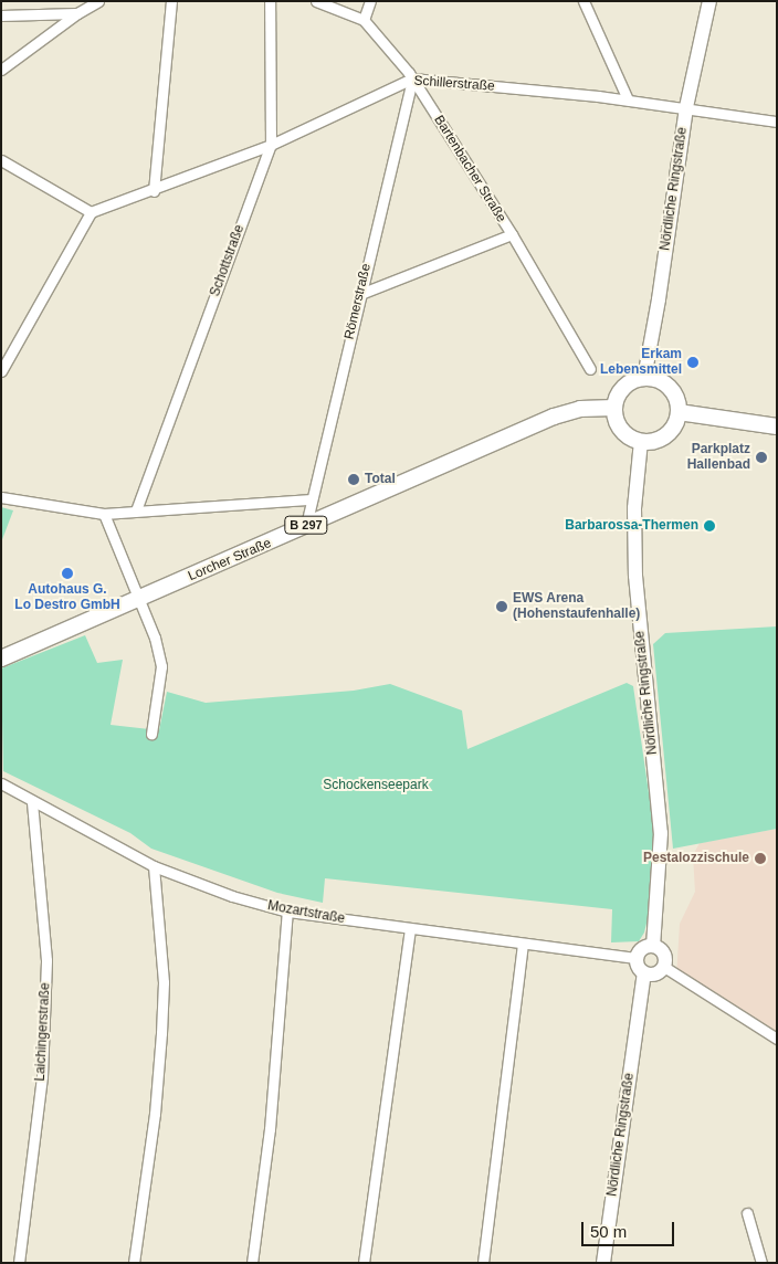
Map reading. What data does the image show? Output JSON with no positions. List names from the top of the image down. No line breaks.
{"streets":{"main road":["B 297","Lorcher Straße"],"street":["Schillerstraße","Bartenbacher Straße","Nördliche Ringstraße","Schottstraße","Römerstraße","Mozartstraße","Laichingerstraße"]},"crossings":[["Schillerstraße","Bartenbacher Straße"],["Schillerstraße","Nördliche Ringstraße"],["Schillerstraße","Schottstraße"],["Schillerstraße","Römerstraße"],["Bartenbacher Straße","Römerstraße"],["Nördliche Ringstraße","Lorcher Straße"],["Nördliche Ringstraße","Mozartstraße"],["Römerstraße","Lorcher Straße"],["Mozartstraße","Laichingerstraße"]],"parks":["Schockenseepark"],"places":["Erkam Lebensmittel","Parkplatz Hallenbad","Total","Barbarossa-Thermen","Autohaus G. Lo Destro GmbH","EWS Arena (Hohenstaufenhalle)","Pestalozzischule"],"scale_bar":"50 m"}
